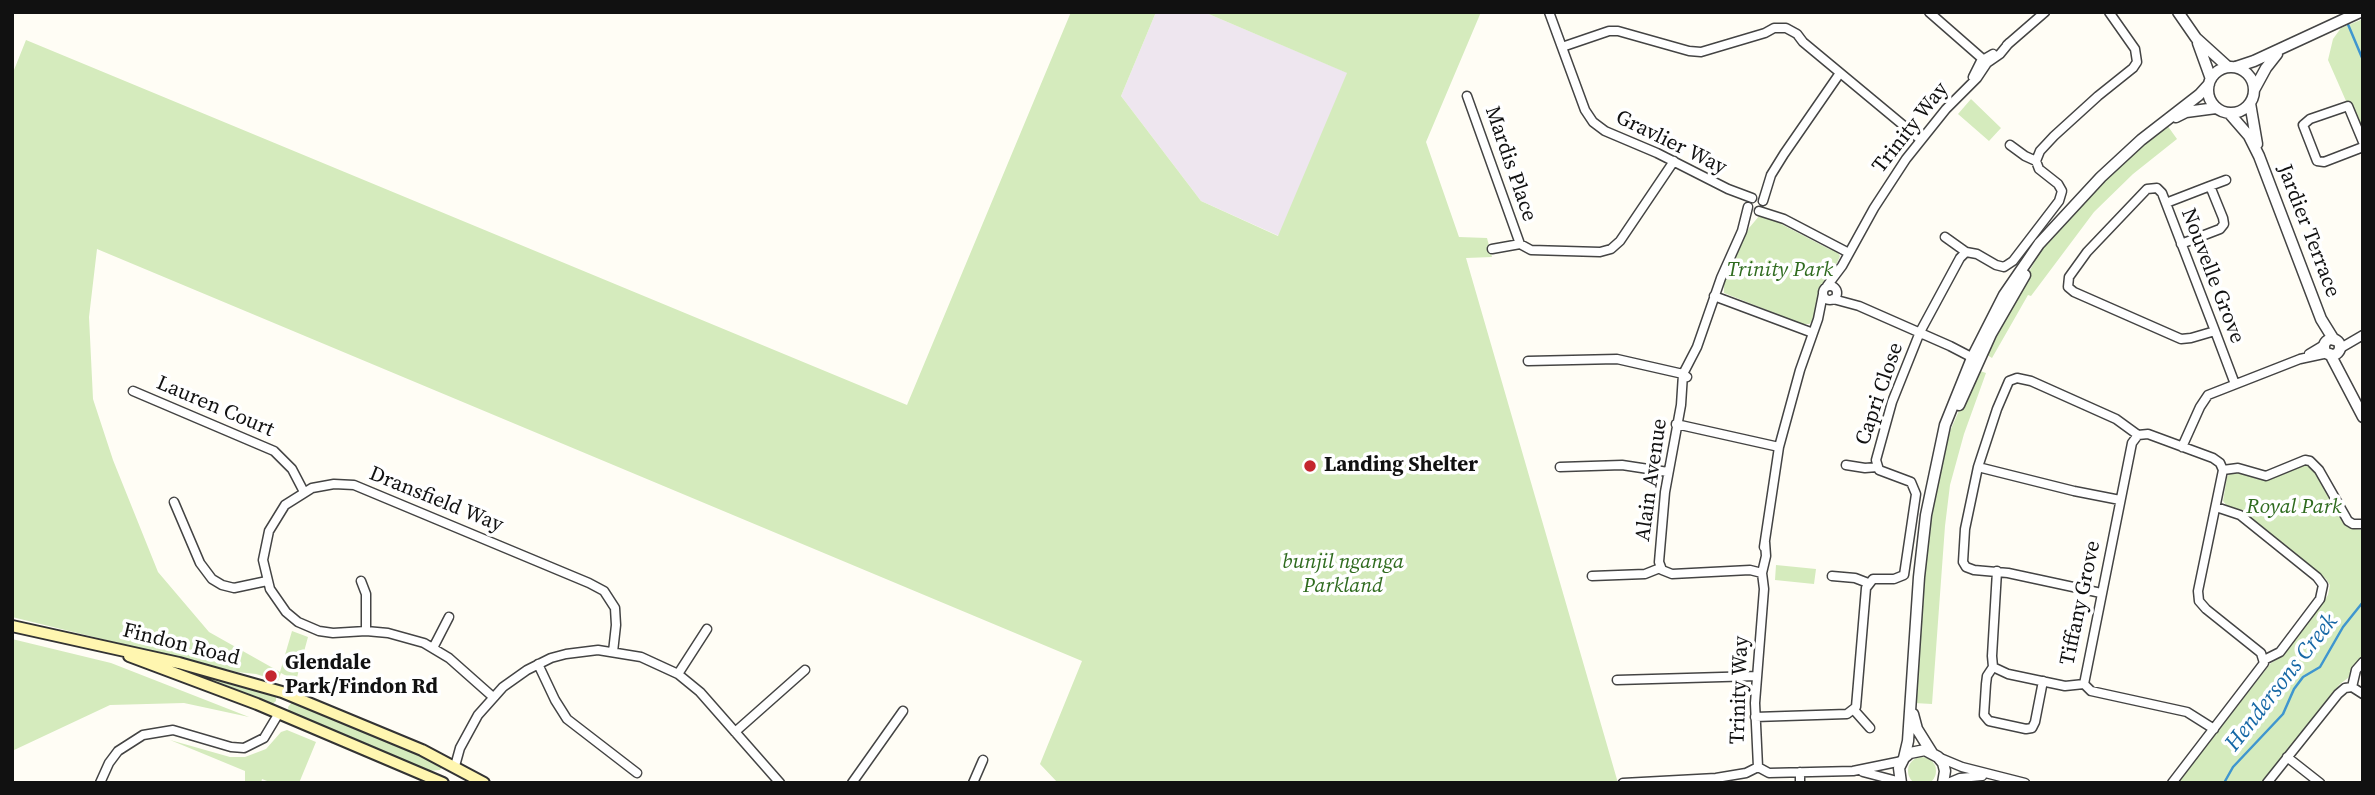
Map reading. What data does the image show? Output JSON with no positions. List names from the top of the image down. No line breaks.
{"streets":{"main road":["Findon Road"],"street":["Trinity Way","Gravlier Way","Mardis Place","Jardier Terrace","Nouvelle Grove","Capri Close","Lauren Court","Alain Avenue","Dransfield Way","Tiffany Grove"]},"crossings":[["Trinity Way","Alain Avenue"],["Gravlier Way","Alain Avenue"],["Lauren Court","Dransfield Way"]],"water":["Hendersons Creek"],"parks":["Trinity Park","Royal Park","bunjil nganga Parkland"],"places":["Landing Shelter","Glendale Park/Findon Rd"]}
